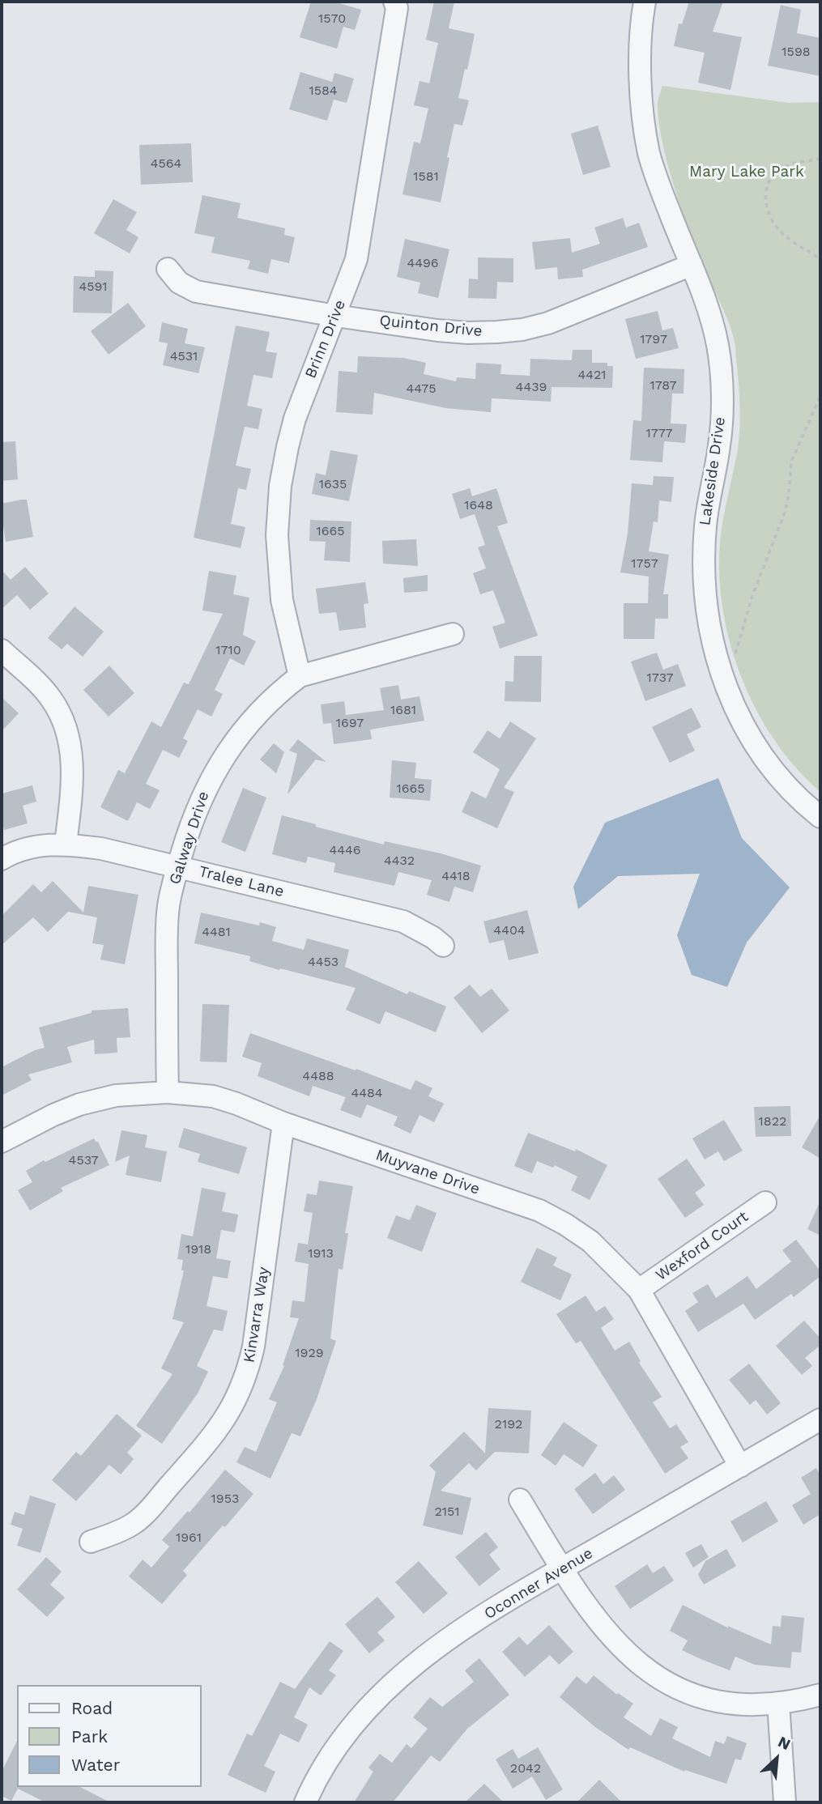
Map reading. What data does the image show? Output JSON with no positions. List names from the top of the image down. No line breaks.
{"streets":{"street":["Quinton Drive","Brinn Drive","Lakeside Drive","Galway Drive","Tralee Lane","Muyvane Drive","Wexford Court","Kinvarra Way","Oconner Avenue"]},"crossings":[["Quinton Drive","Brinn Drive"],["Quinton Drive","Lakeside Drive"],["Brinn Drive","Galway Drive"],["Galway Drive","Tralee Lane"],["Galway Drive","Muyvane Drive"],["Muyvane Drive","Wexford Court"],["Muyvane Drive","Kinvarra Way"],["Muyvane Drive","Oconner Avenue"]],"parks":["Mary Lake Park"],"house_numbers":["1570","1598","1584","4564","1581","4496","4591","1797","4531","4421","1787","4439","4475","1777","1635","1648","1665","1757","1710","1737","1681","1697","1665","4446","4432","4418","4404","4481","4453","4488","4484","1822","4537","1918","1913","1929","2192","1953","2151","1961","2042"],"legend":["Road","Park","Water"],"north":"top right"}
